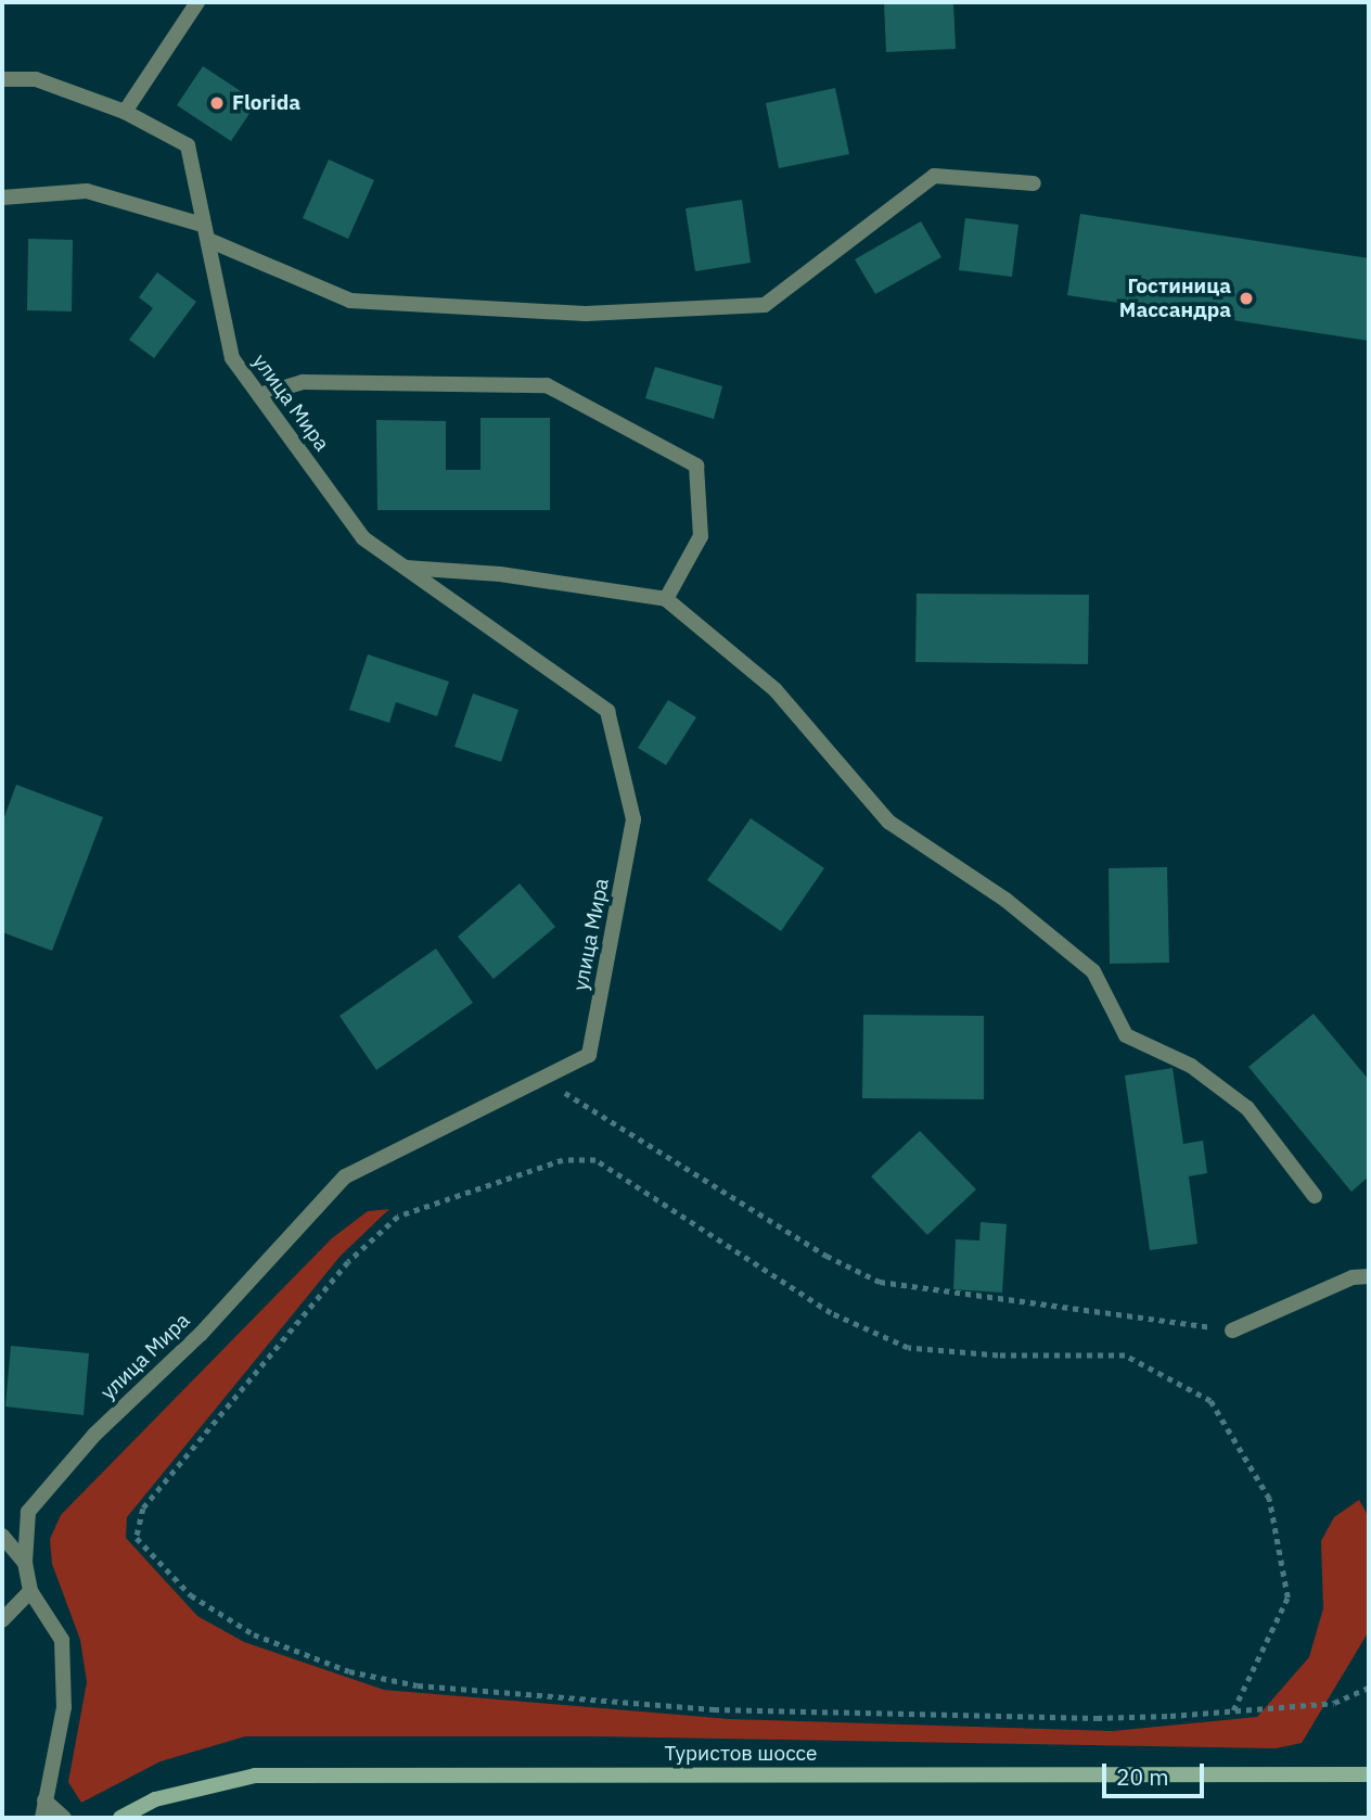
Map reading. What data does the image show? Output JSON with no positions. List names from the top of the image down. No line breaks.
{"streets":{"main road":["Туристов шоссе"],"street":["улица Мира"]},"places":["Florida","Гостиница Массандра"],"scale_bar":"20 m"}
